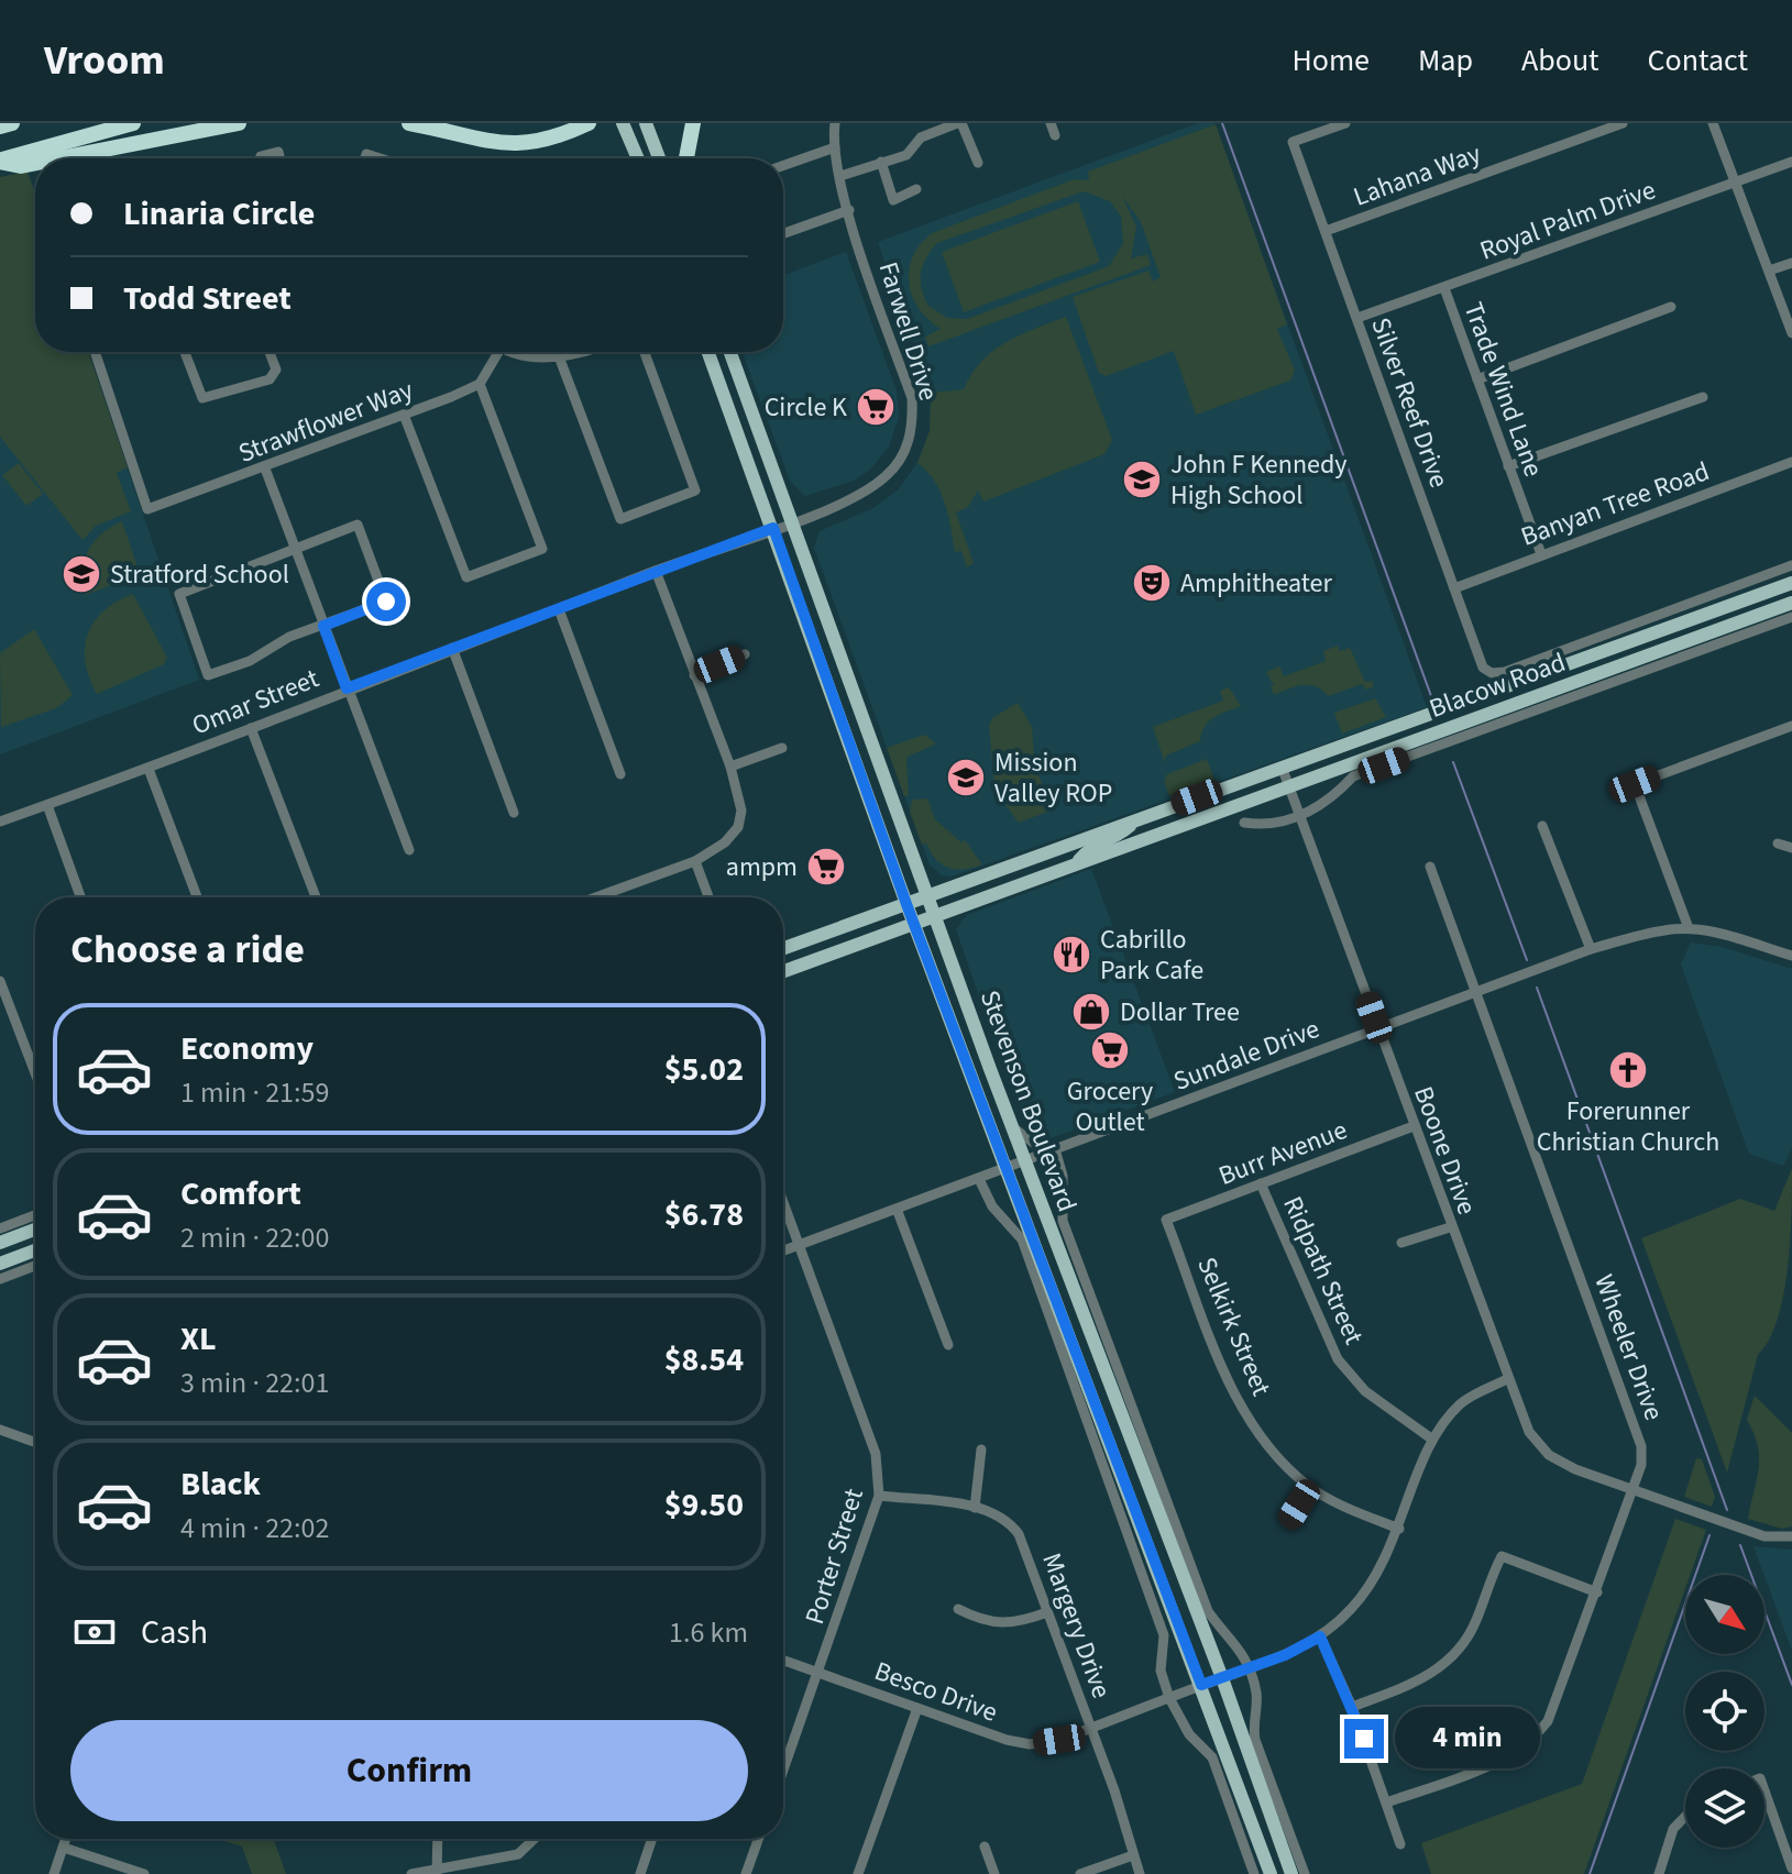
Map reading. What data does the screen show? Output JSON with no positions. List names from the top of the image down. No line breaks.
{"streets":{"main road":["Blacow Road","Stevenson Boulevard"],"street":["Lahana Way","Royal Palm Drive","Farwell Drive","Trade Wind Lane","Silver Reef Drive","Strawflower Way","Banyan Tree Road","Omar Street","Sundale Drive","Boone Drive","Burr Avenue","Ridpath Street","Selkirk Street","Wheeler Drive","Porter Street","Margery Drive","Besco Drive"]},"crossings":[["Lahana Way","Silver Reef Drive"],["Royal Palm Drive","Trade Wind Lane"],["Royal Palm Drive","Silver Reef Drive"],["Farwell Drive","Omar Street"],["Farwell Drive","Stevenson Boulevard"],["Trade Wind Lane","Banyan Tree Road"],["Silver Reef Drive","Banyan Tree Road"],["Silver Reef Drive","Blacow Road"],["Blacow Road","Stevenson Boulevard"],["Blacow Road","Boone Drive"],["Omar Street","Stevenson Boulevard"],["Sundale Drive","Stevenson Boulevard"],["Sundale Drive","Boone Drive"],["Sundale Drive","Wheeler Drive"],["Sundale Drive","Porter Street"],["Stevenson Boulevard","Besco Drive"],["Boone Drive","Burr Avenue"],["Boone Drive","Wheeler Drive"],["Boone Drive","Besco Drive"],["Burr Avenue","Ridpath Street"],["Burr Avenue","Selkirk Street"],["Ridpath Street","Besco Drive"],["Selkirk Street","Besco Drive"],["Porter Street","Margery Drive"],["Porter Street","Besco Drive"],["Margery Drive","Besco Drive"]],"places":{"supermarket":["Circle K","ampm","Grocery Outlet"],"school or university":["John F Kennedy High School","Stratford School","Mission Valley ROP"],"theatre":["Amphitheater"],"restaurant":["Cabrillo Park Cafe"],"shop":["Dollar Tree"],"church":["Forerunner Christian Church"]},"north":"bottom right","page":{"header":"Vroom","nav":["Home","Map","About","Contact"],"banner":["Linaria Circle","Todd Street"],"heading":"Choose a ride","list":[{"name":"Economy","note":"1 min · 21:59","value":"$5.02"},{"name":"Comfort","note":"2 min · 22:00","value":"$6.78"},{"name":"XL","note":"3 min · 22:01","value":"$8.54"},{"name":"Black","note":"4 min · 22:02","value":"$9.50"}],"pay":["Cash","1.6 km"],"buttons":"Confirm","bubble":"4 min"}}
